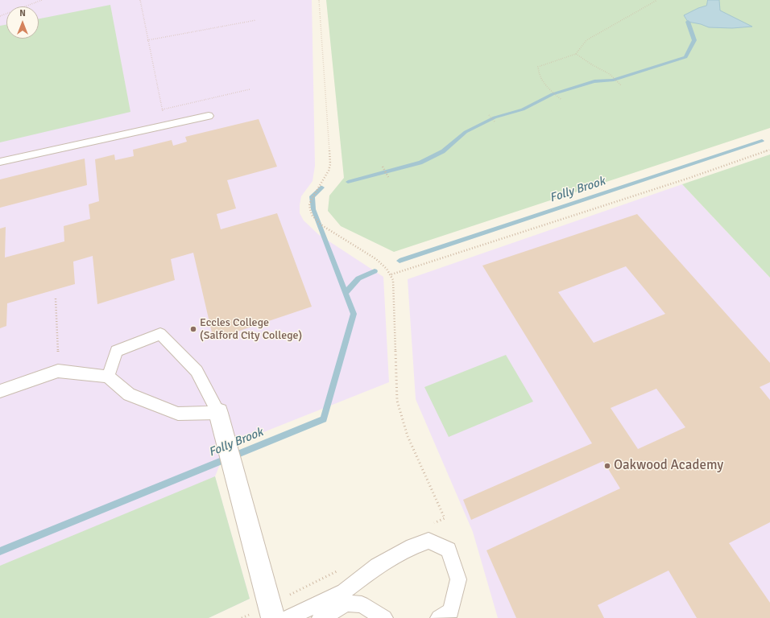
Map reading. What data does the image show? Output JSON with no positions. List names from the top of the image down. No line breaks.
{"water":["Folly Brook"],"places":["Eccles College (Salford City College)","Oakwood Academy"],"north":"top"}
